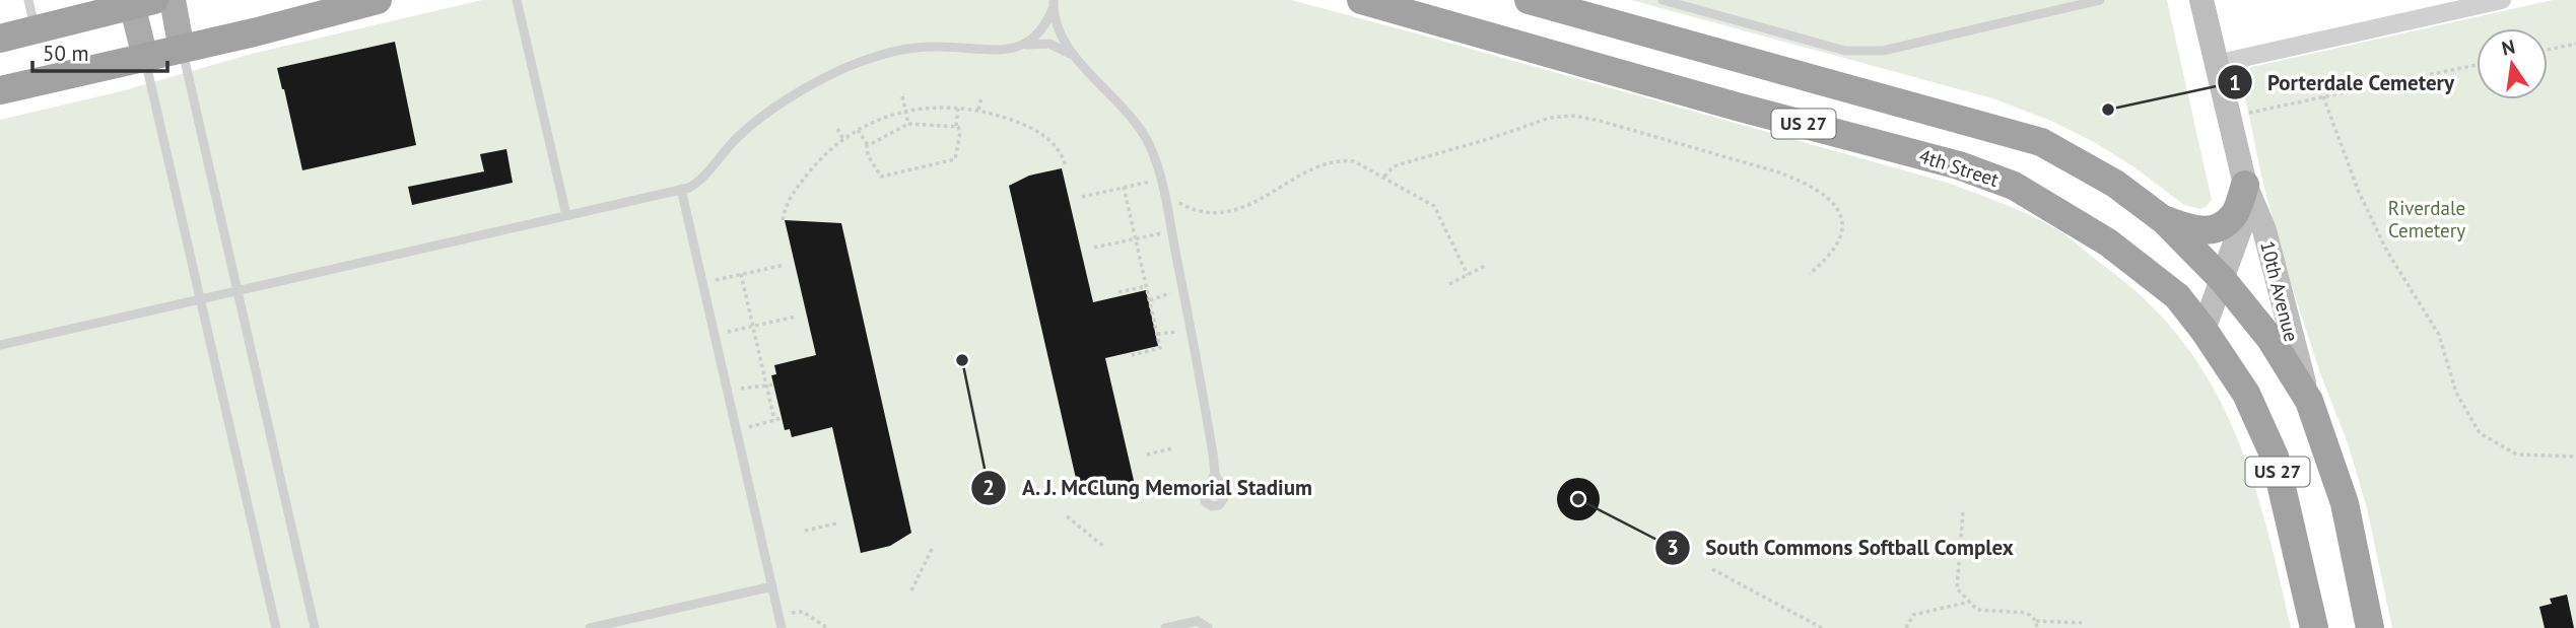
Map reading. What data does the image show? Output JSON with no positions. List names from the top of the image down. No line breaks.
{"streets":{"highway":["US 27","4th Street"],"main road":["10th Avenue"]},"crossings":[["US 27","10th Avenue"],["4th Street","10th Avenue"]],"parks":["Riverdale Cemetery"],"places":["Porterdale Cemetery","A. J. McClung Memorial Stadium","South Commons Softball Complex"],"scale_bar":"50 m","north":"top"}
